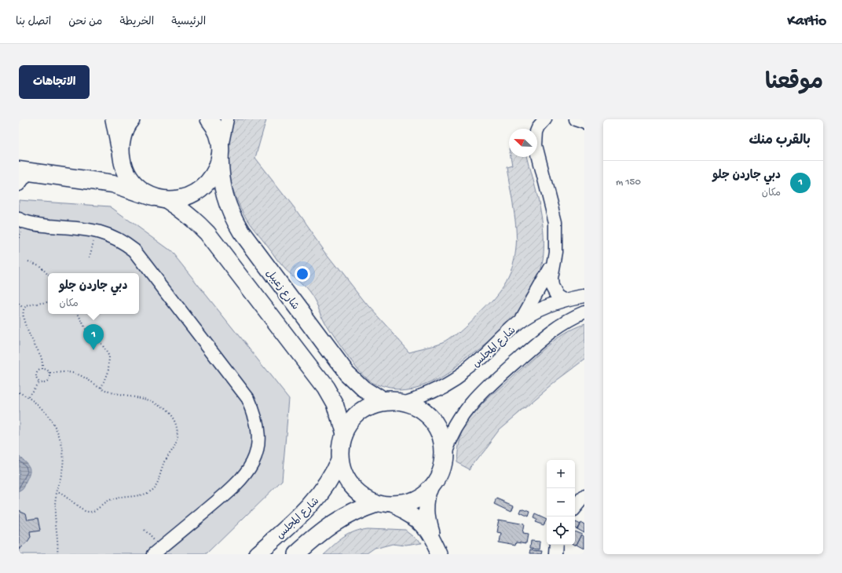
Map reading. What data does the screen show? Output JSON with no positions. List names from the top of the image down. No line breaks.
{"streets":{"main road":["شارع زعيبل","شارع المجلس"]},"crossings":[["شارع زعيبل","شارع المجلس"]],"north":"top left","page":{"header":"Kartio","nav":["الرئيسية","الخريطة","من نحن","اتصل بنا"],"title":"موقعنا","buttons":"الاتجاهات","heading":"بالقرب منك","list":[{"mark":"1","name":"دبي جاردن جلو","note":"مكان","value":"150 m"}],"popup":["دبي جاردن جلو","مكان"],"pins":"1","map_buttons":["+","−"]}}
